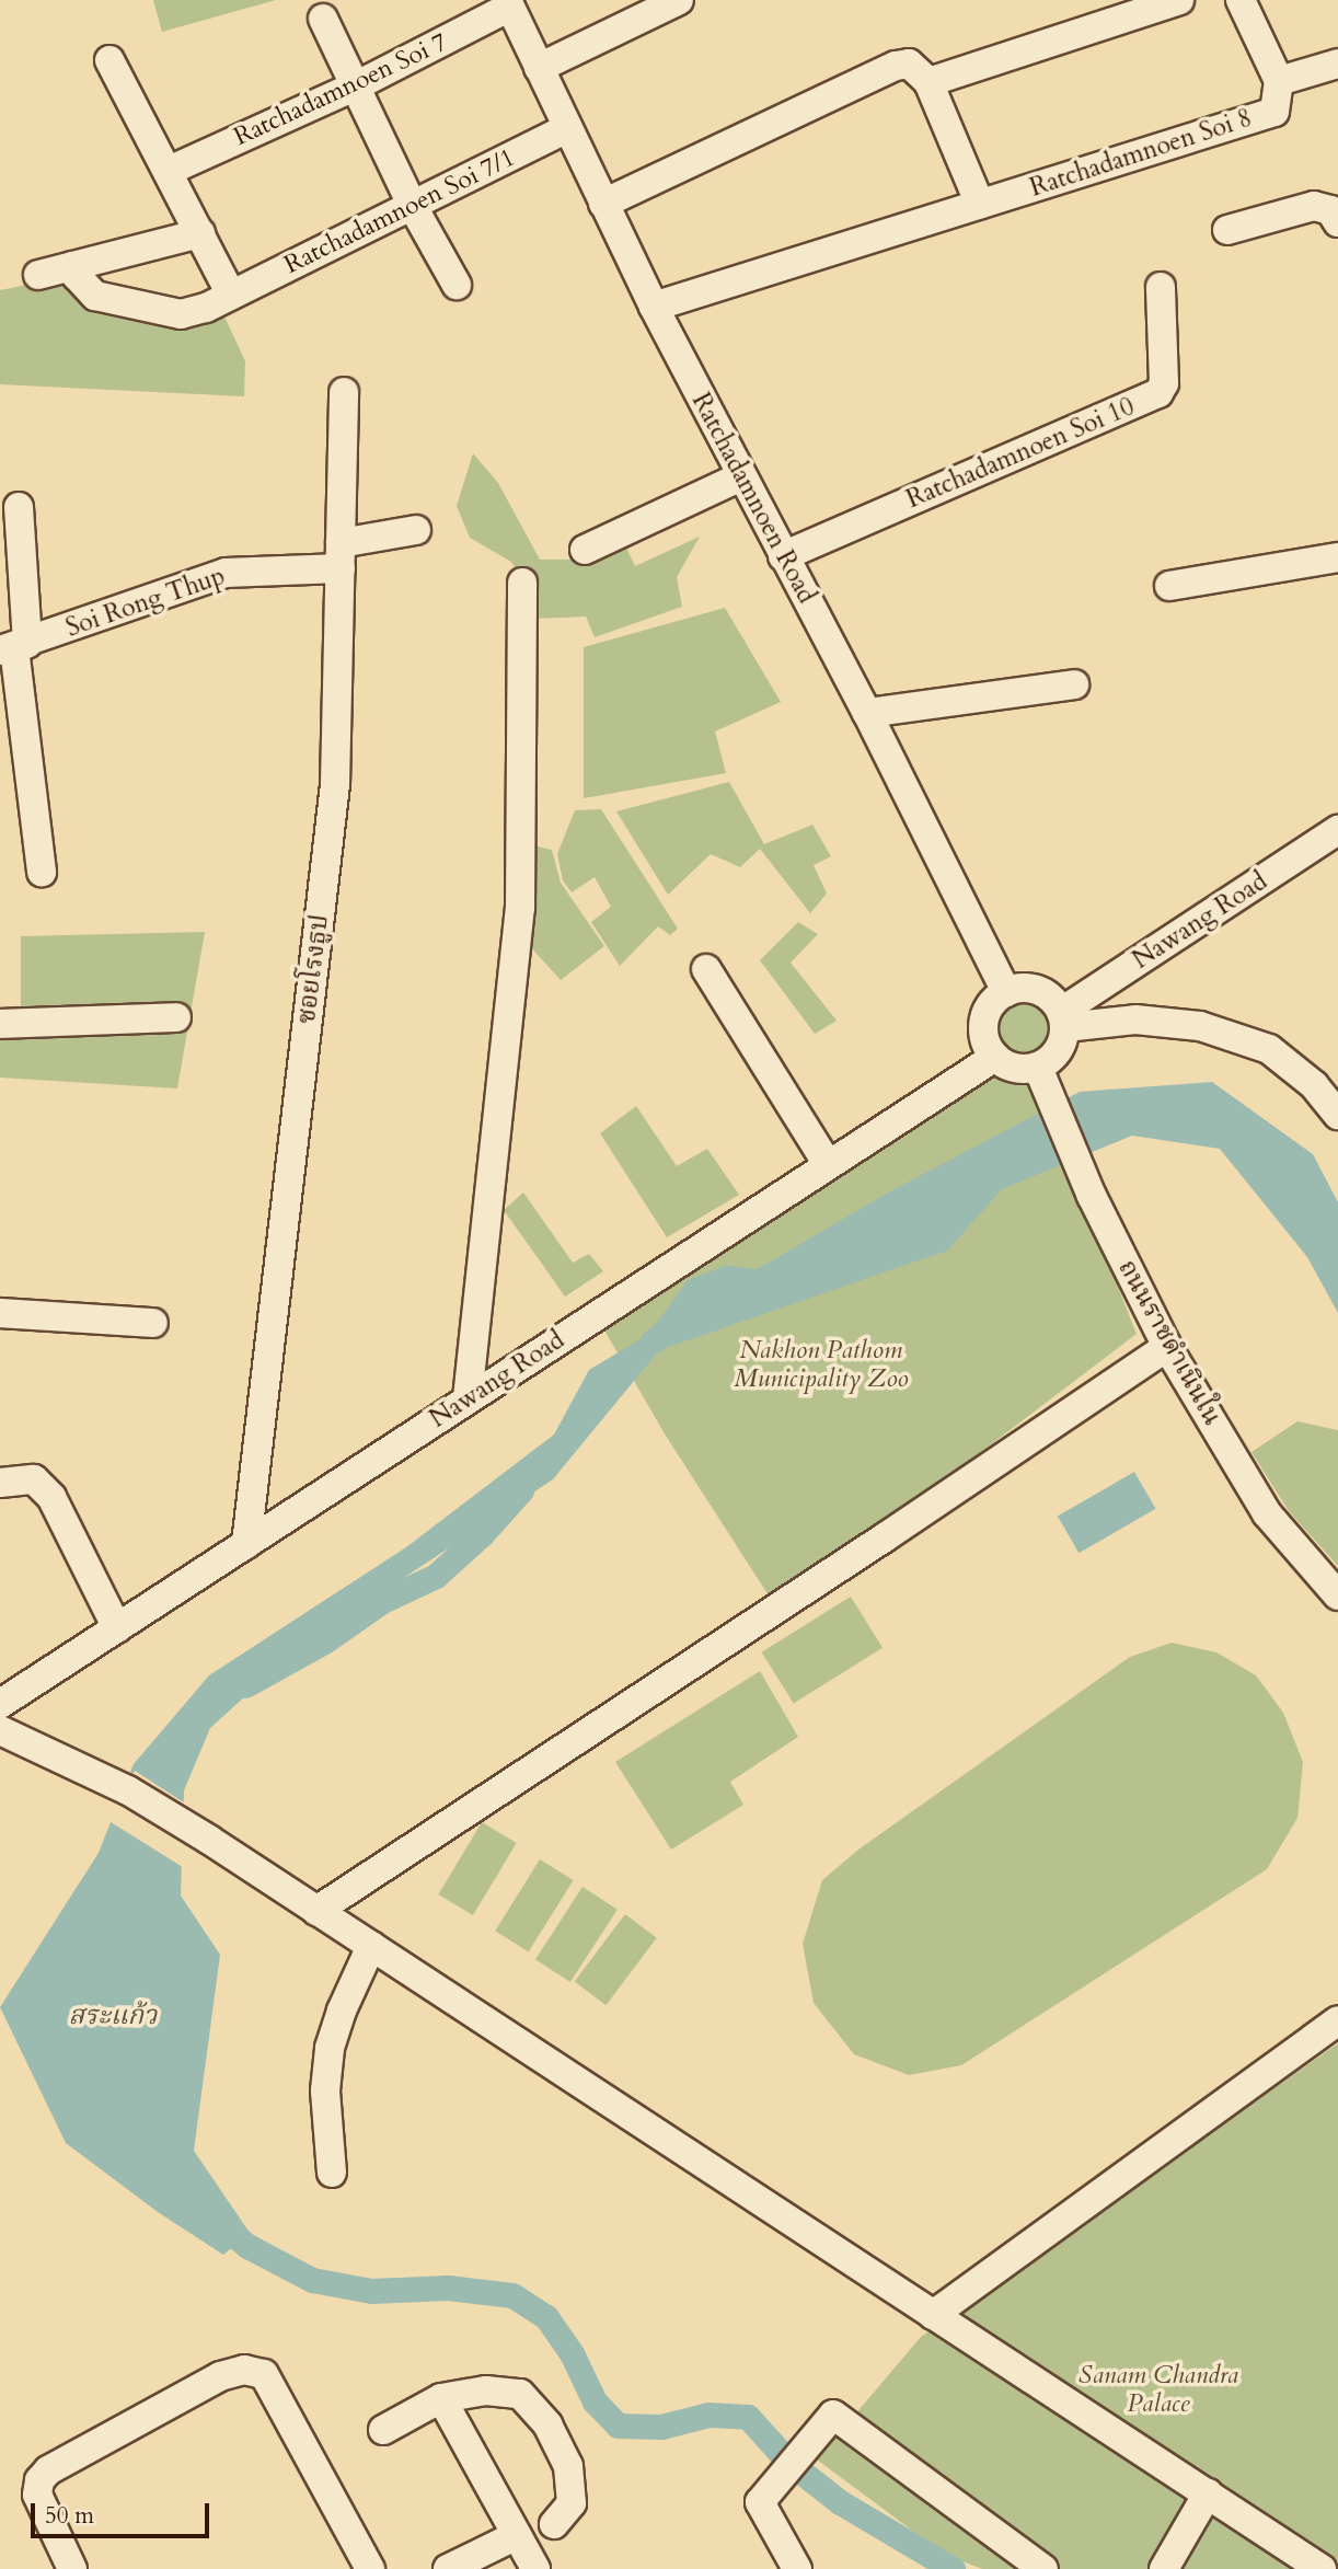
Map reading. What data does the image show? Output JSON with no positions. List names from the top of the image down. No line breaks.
{"streets":{"street":["Ratchadamnoen Soi 7","Ratchadamnoen Soi 8","Ratchadamnoen Soi 7/1","Ratchadamnoen Soi 10","Ratchadamnoen Road","Soi Rong Thup","Nawang Road","ซอยโรงธูป","ถนนราชดำเนินใน"]},"crossings":[["Ratchadamnoen Soi 7","Ratchadamnoen Road"],["Ratchadamnoen Soi 8","Ratchadamnoen Road"],["Ratchadamnoen Soi 7/1","Ratchadamnoen Road"],["Ratchadamnoen Soi 10","Ratchadamnoen Road"],["Ratchadamnoen Road","Nawang Road"],["Ratchadamnoen Road","ถนนราชดำเนินใน"],["Soi Rong Thup","ซอยโรงธูป"],["Nawang Road","ซอยโรงธูป"],["Nawang Road","ถนนราชดำเนินใน"]],"water":["สระแก้ว"],"parks":["Nakhon Pathom Municipality Zoo","Sanam Chandra Palace"],"scale_bar":"50 m"}
